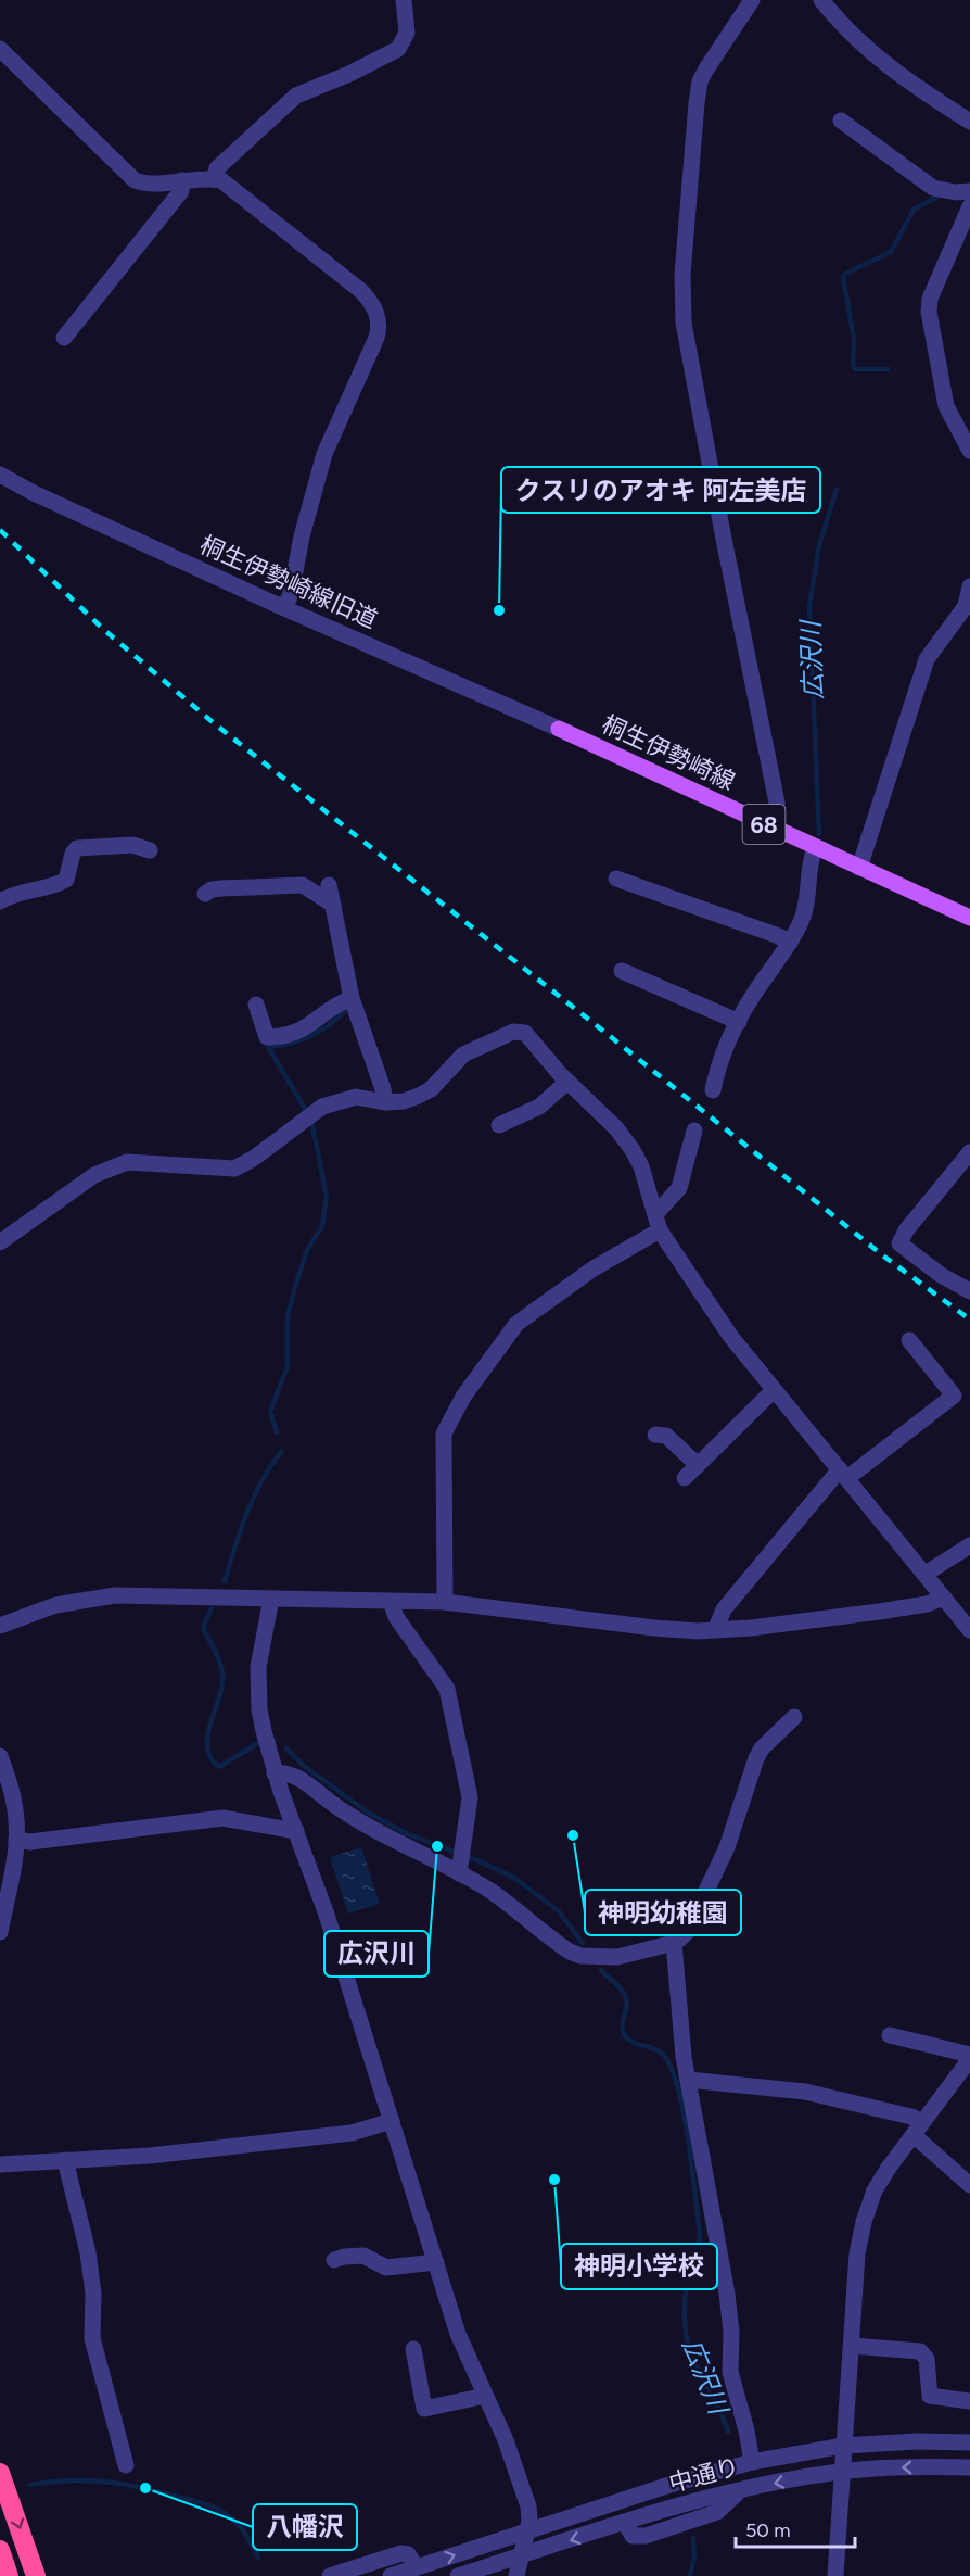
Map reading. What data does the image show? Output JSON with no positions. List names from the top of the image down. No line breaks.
{"streets":{"main road":["桐生伊勢崎線","68"],"street":["桐生伊勢崎線旧道","中通り"]},"crossings":[["桐生伊勢崎線旧道","桐生伊勢崎線"]],"water":["広沢川"],"places":["クスリのアオキ 阿左美店","神明幼稚園","広沢川","神明小学校","八幡沢"],"scale_bar":"50 m"}
